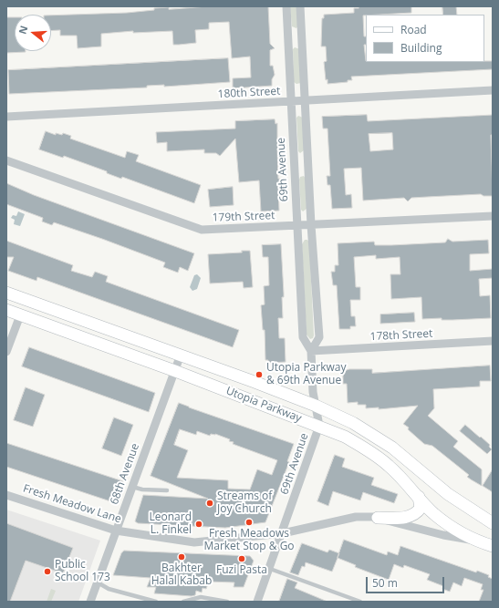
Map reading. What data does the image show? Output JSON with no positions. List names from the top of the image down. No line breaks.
{"streets":{"main road":["Utopia Parkway"],"street":["180th Street","69th Avenue","179th Street","178th Street","68th Avenue","Fresh Meadow Lane"]},"crossings":[["180th Street","69th Avenue"],["69th Avenue","179th Street"],["69th Avenue","178th Street"],["69th Avenue","Utopia Parkway"],["69th Avenue","Fresh Meadow Lane"],["Utopia Parkway","68th Avenue"],["Utopia Parkway","Fresh Meadow Lane"],["68th Avenue","Fresh Meadow Lane"]],"places":["Utopia Parkway & 69th Avenue","Streams of Joy Church","Fresh Meadows Market Stop & Go","Leonard L. Finkel","Bakhter Halal Kabab","Fuzi Pasta","Public School 173"],"legend":["Road","Building"],"scale_bar":"50 m","north":"left"}
